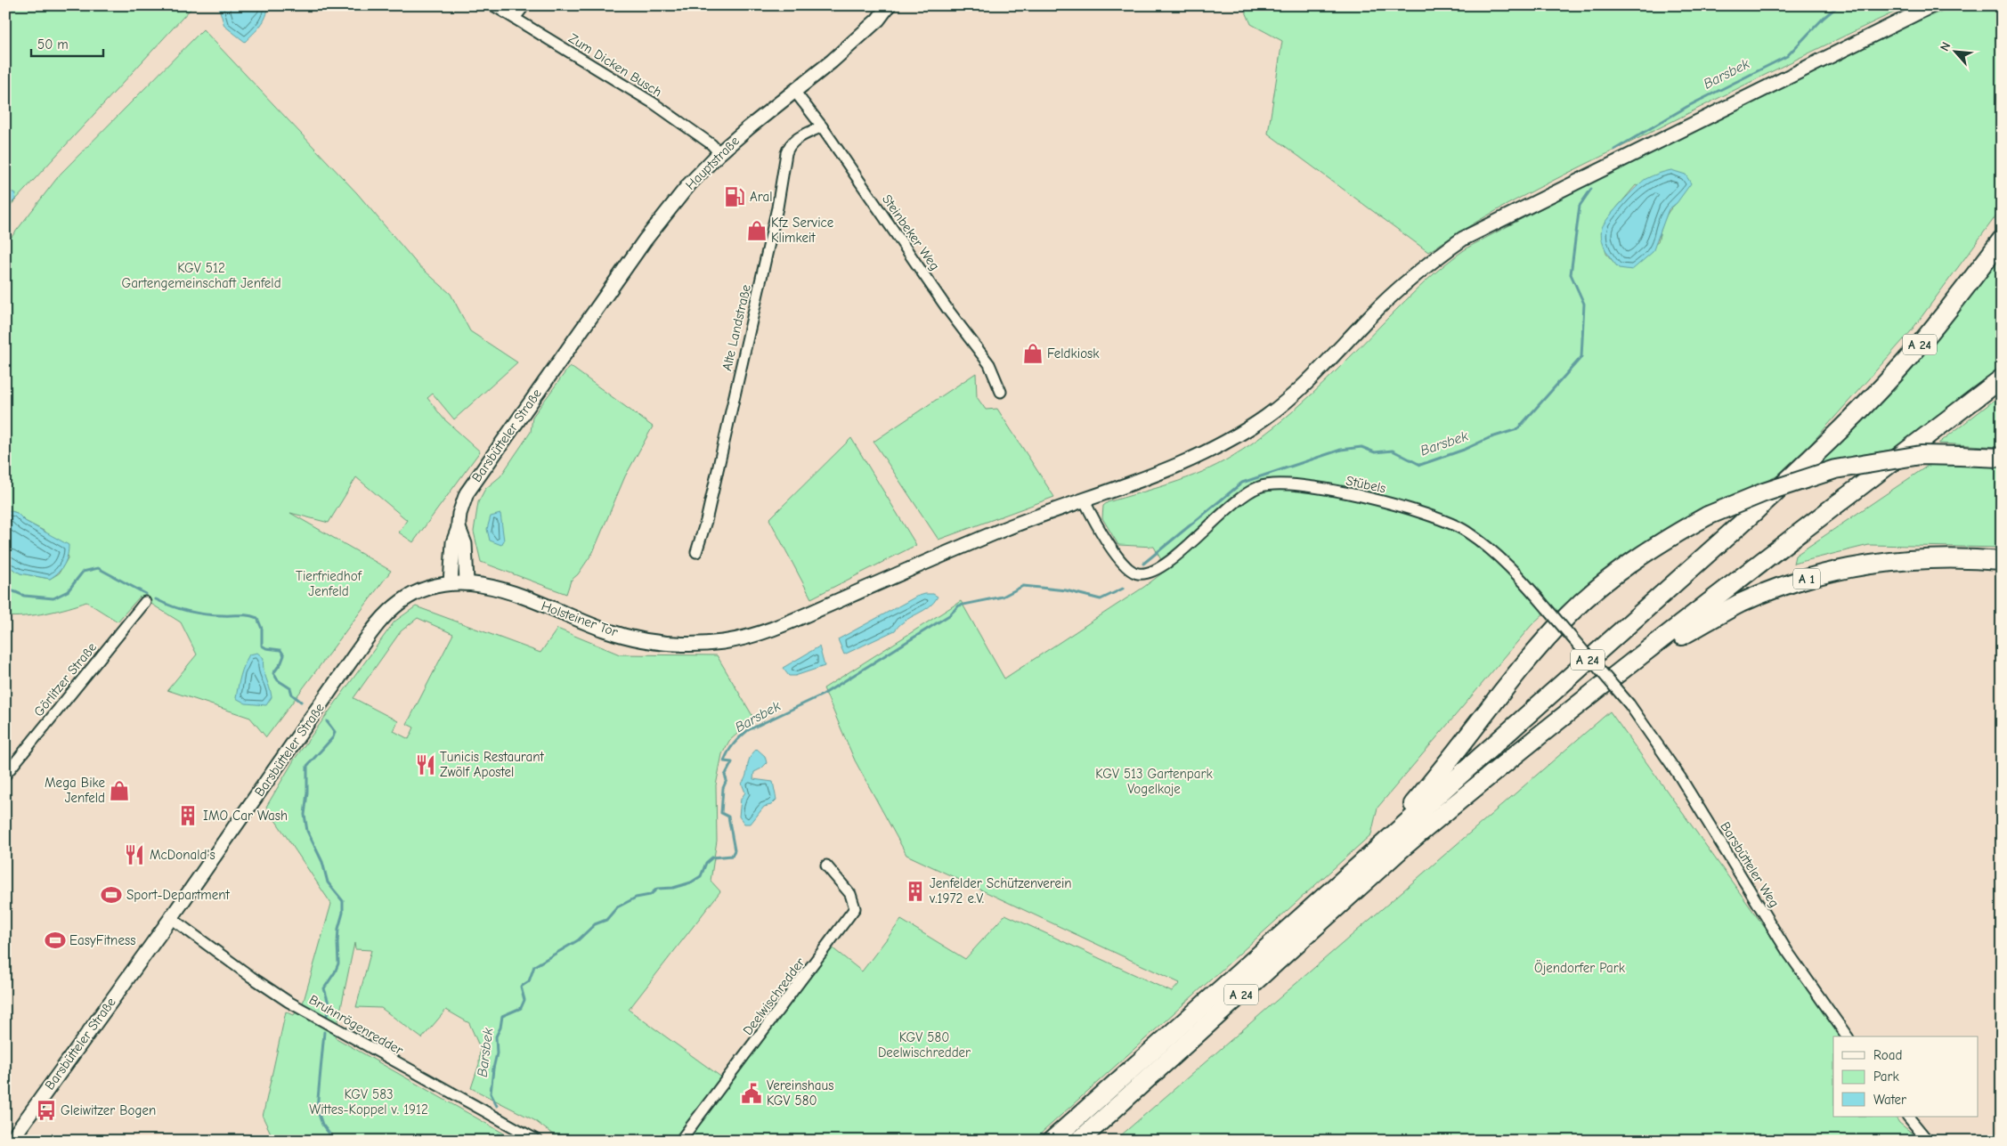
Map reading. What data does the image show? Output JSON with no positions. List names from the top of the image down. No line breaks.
{"streets":{"highway":["A 24","A 1"],"main road":["Hauptstraße","Barsbütteler Straße","Holsteiner Tor"],"street":["Zum Dicken Busch","Steinbeker Weg","Alte Landstraße","Stübels","Görlitzer Straße","Barsbütteler Weg","Deelwischredder","Bruhnrögenredder"]},"crossings":[["Zum Dicken Busch","Hauptstraße"],["Hauptstraße","Steinbeker Weg"],["Hauptstraße","Barsbütteler Straße"],["Steinbeker Weg","Alte Landstraße"],["A 24","A 1"],["Barsbütteler Straße","Holsteiner Tor"],["Barsbütteler Straße","Bruhnrögenredder"],["Stübels","Holsteiner Tor"],["Stübels","Barsbütteler Weg"]],"water":["Barsbek"],"parks":["KGV 512 Gartengemeinschaft Jenfeld","Tierfriedhof Jenfeld","KGV 513 Gartenpark Vogelkoje","Öjendorfer Park","KGV 580 Deelwischredder","KGV 583 Wittes-Koppel v. 1912"],"places":{"fuel station":["Aral"],"shop":["Kfz Service Klimkeit","Feldkiosk","Mega Bike Jenfeld"],"restaurant":["Tunicis Restaurant Zwölf Apostel","McDonald's"],"building":["IMO Car Wash","Jenfelder Schützenverein v.1972 e.V."],"sports":["Sport-Department","EasyFitness"],"public building":["Vereinshaus KGV 580"],"bus stop":["Gleiwitzer Bogen"]},"legend":["Road","Park","Water"],"scale_bar":"50 m","north":"top left"}
